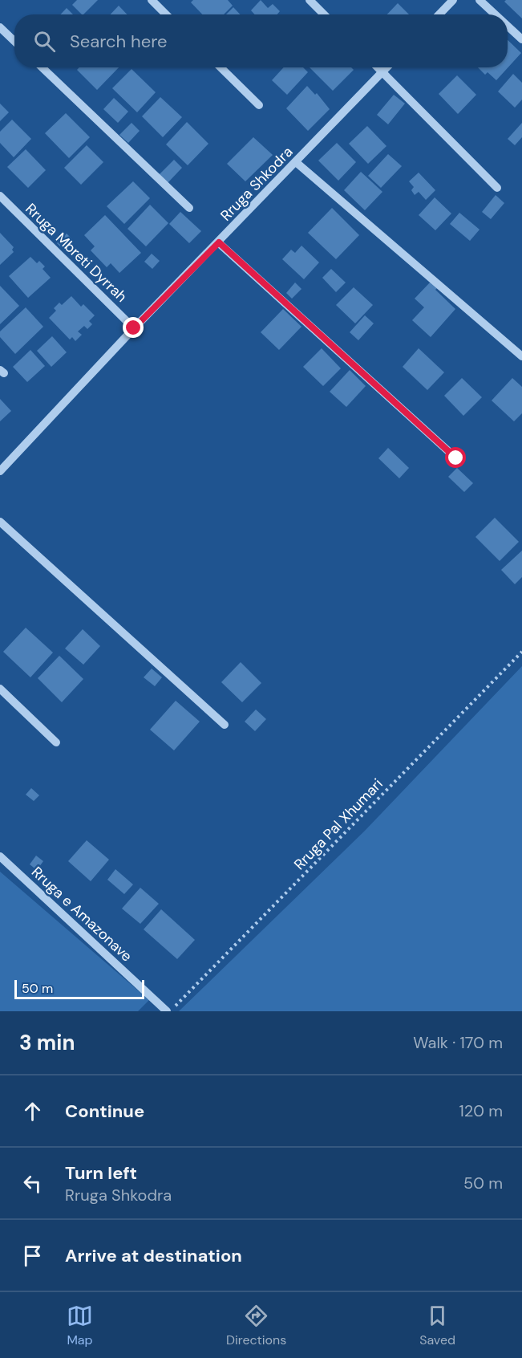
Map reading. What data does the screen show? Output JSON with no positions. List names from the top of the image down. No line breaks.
{"streets":{"street":["Rruga Shkodra","Rruga Mbreti Dyrrah","Rruga e Amazonave"],"path":["Rruga Pal Xhumari"]},"crossings":[["Rruga Shkodra","Rruga Mbreti Dyrrah"],["Rruga Pal Xhumari","Rruga e Amazonave"]],"scale_bar":"50 m","page":{"search":"Search here","scale":"50 m","heading":["3 min","Walk · 170 m"],"list":[["Continue","120 m"],["Turn left","Rruga Shkodra","50 m"],"Arrive at destination"],"nav":["Map","Directions","Saved"]}}
